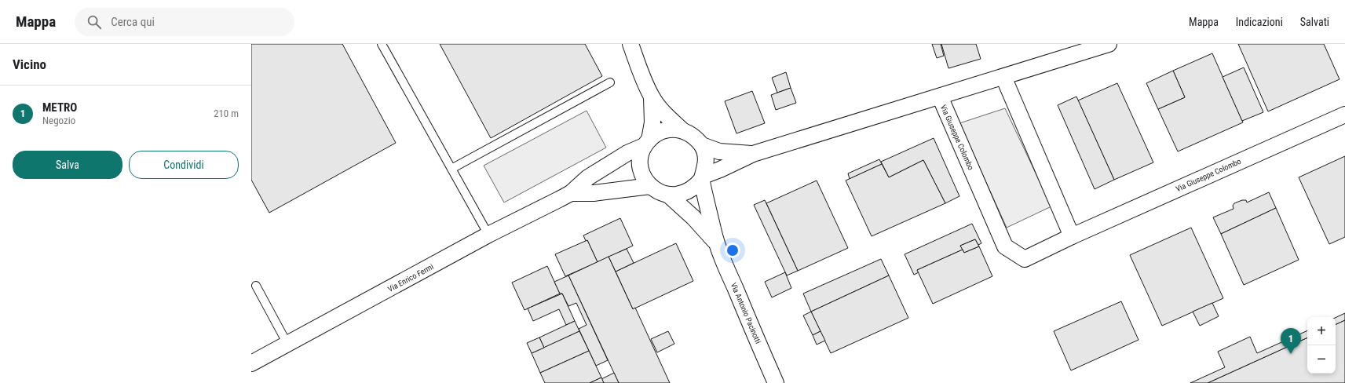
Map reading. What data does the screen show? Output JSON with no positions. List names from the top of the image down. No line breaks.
{"streets":{"street":["Via Giuseppe Colombo","Via Enrico Fermi","Via Antonio Pacinotti"]},"page":{"header":"Mappa","search":"Cerca qui","nav":["Mappa","Indicazioni","Salvati"],"heading":"Vicino","list":[{"mark":"1","name":"METRO","note":"Negozio","value":"210 m"}],"buttons":["Salva","Condividi"],"map_buttons":["+","−"],"pins":"1"}}
